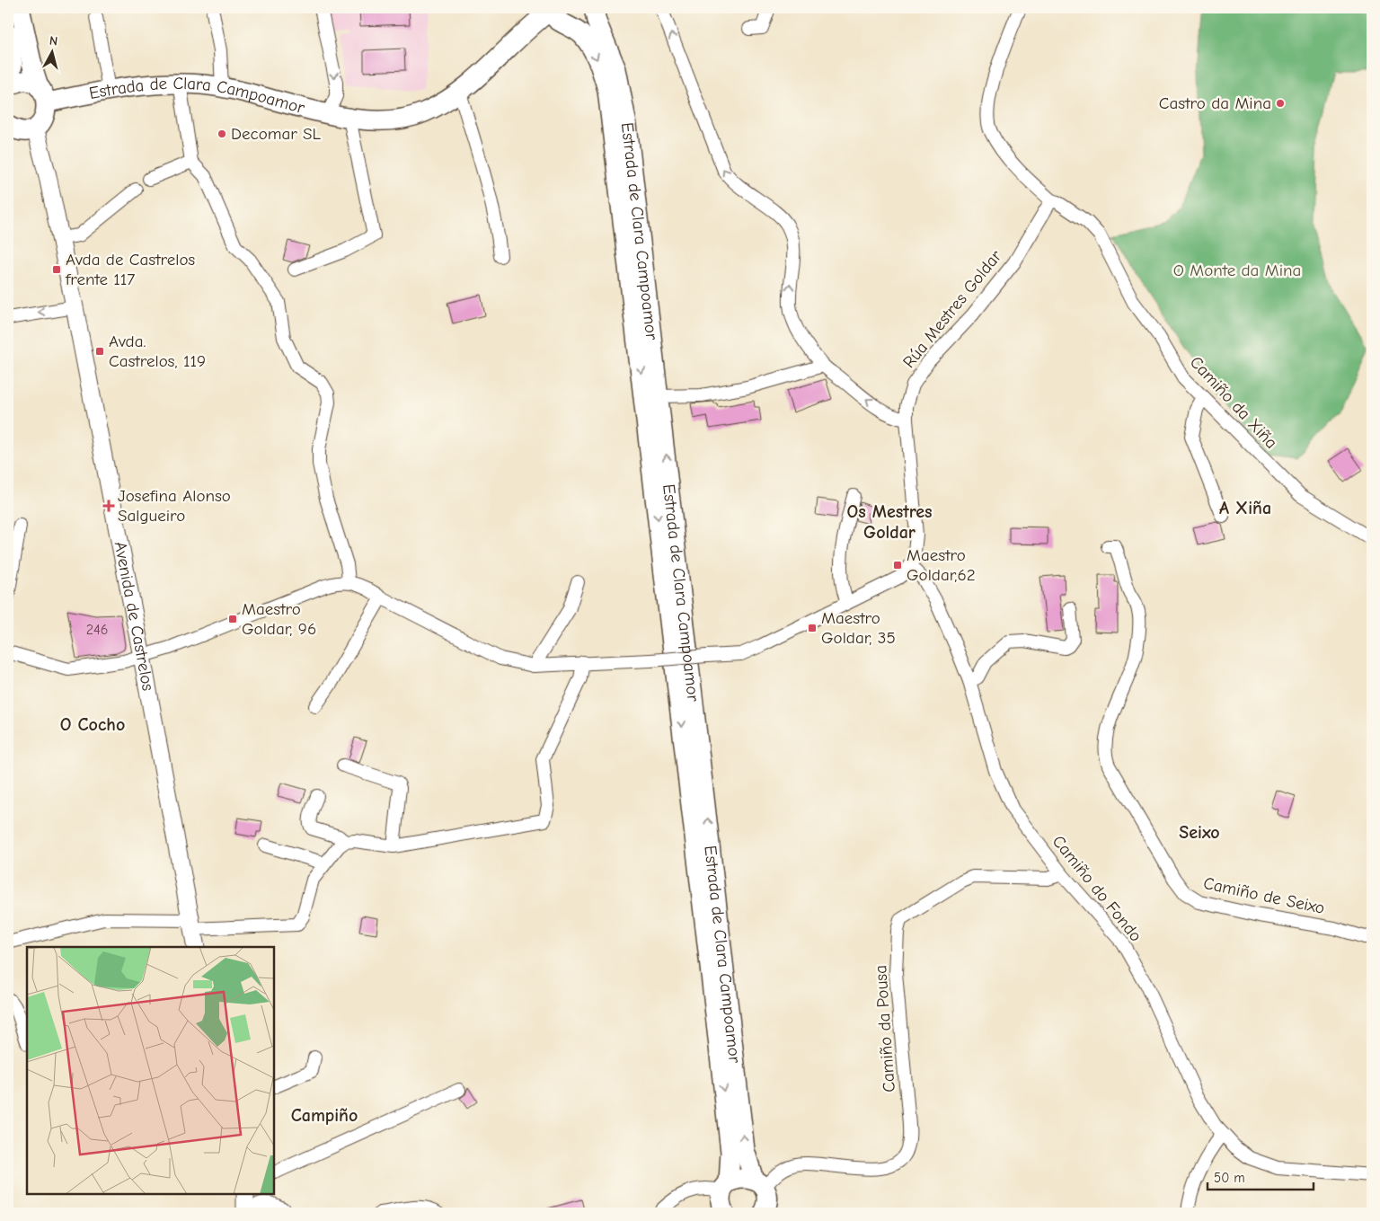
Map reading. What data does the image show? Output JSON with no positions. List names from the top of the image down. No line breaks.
{"streets":{"main road":["Estrada de Clara Campoamor","Avenida de Castrelos"],"street":["Rúa Mestres Goldar","Camiño da Xiña","Camiño do Fondo","Camiño de Seixo","Camiño da Pousa"]},"crossings":[["Estrada de Clara Campoamor","Camiño da Pousa"],["Rúa Mestres Goldar","Camiño da Xiña"],["Rúa Mestres Goldar","Camiño do Fondo"],["Camiño do Fondo","Camiño da Pousa"]],"districts":["A Xiña","Os Mestres Goldar","O Cocho","Seixo","Campiño"],"parks":["O Monte da Mina"],"places":{"other":["Castro da Mina","Decomar SL"],"transit":["Avda de Castrelos frente 117","Avda. Castrelos, 119","Maestro Goldar,62","Maestro Goldar, 96","Maestro Goldar, 35"],"health":["Josefina Alonso Salgueiro"]},"house_numbers":["246"],"scale_bar":"50 m","north":"top"}
